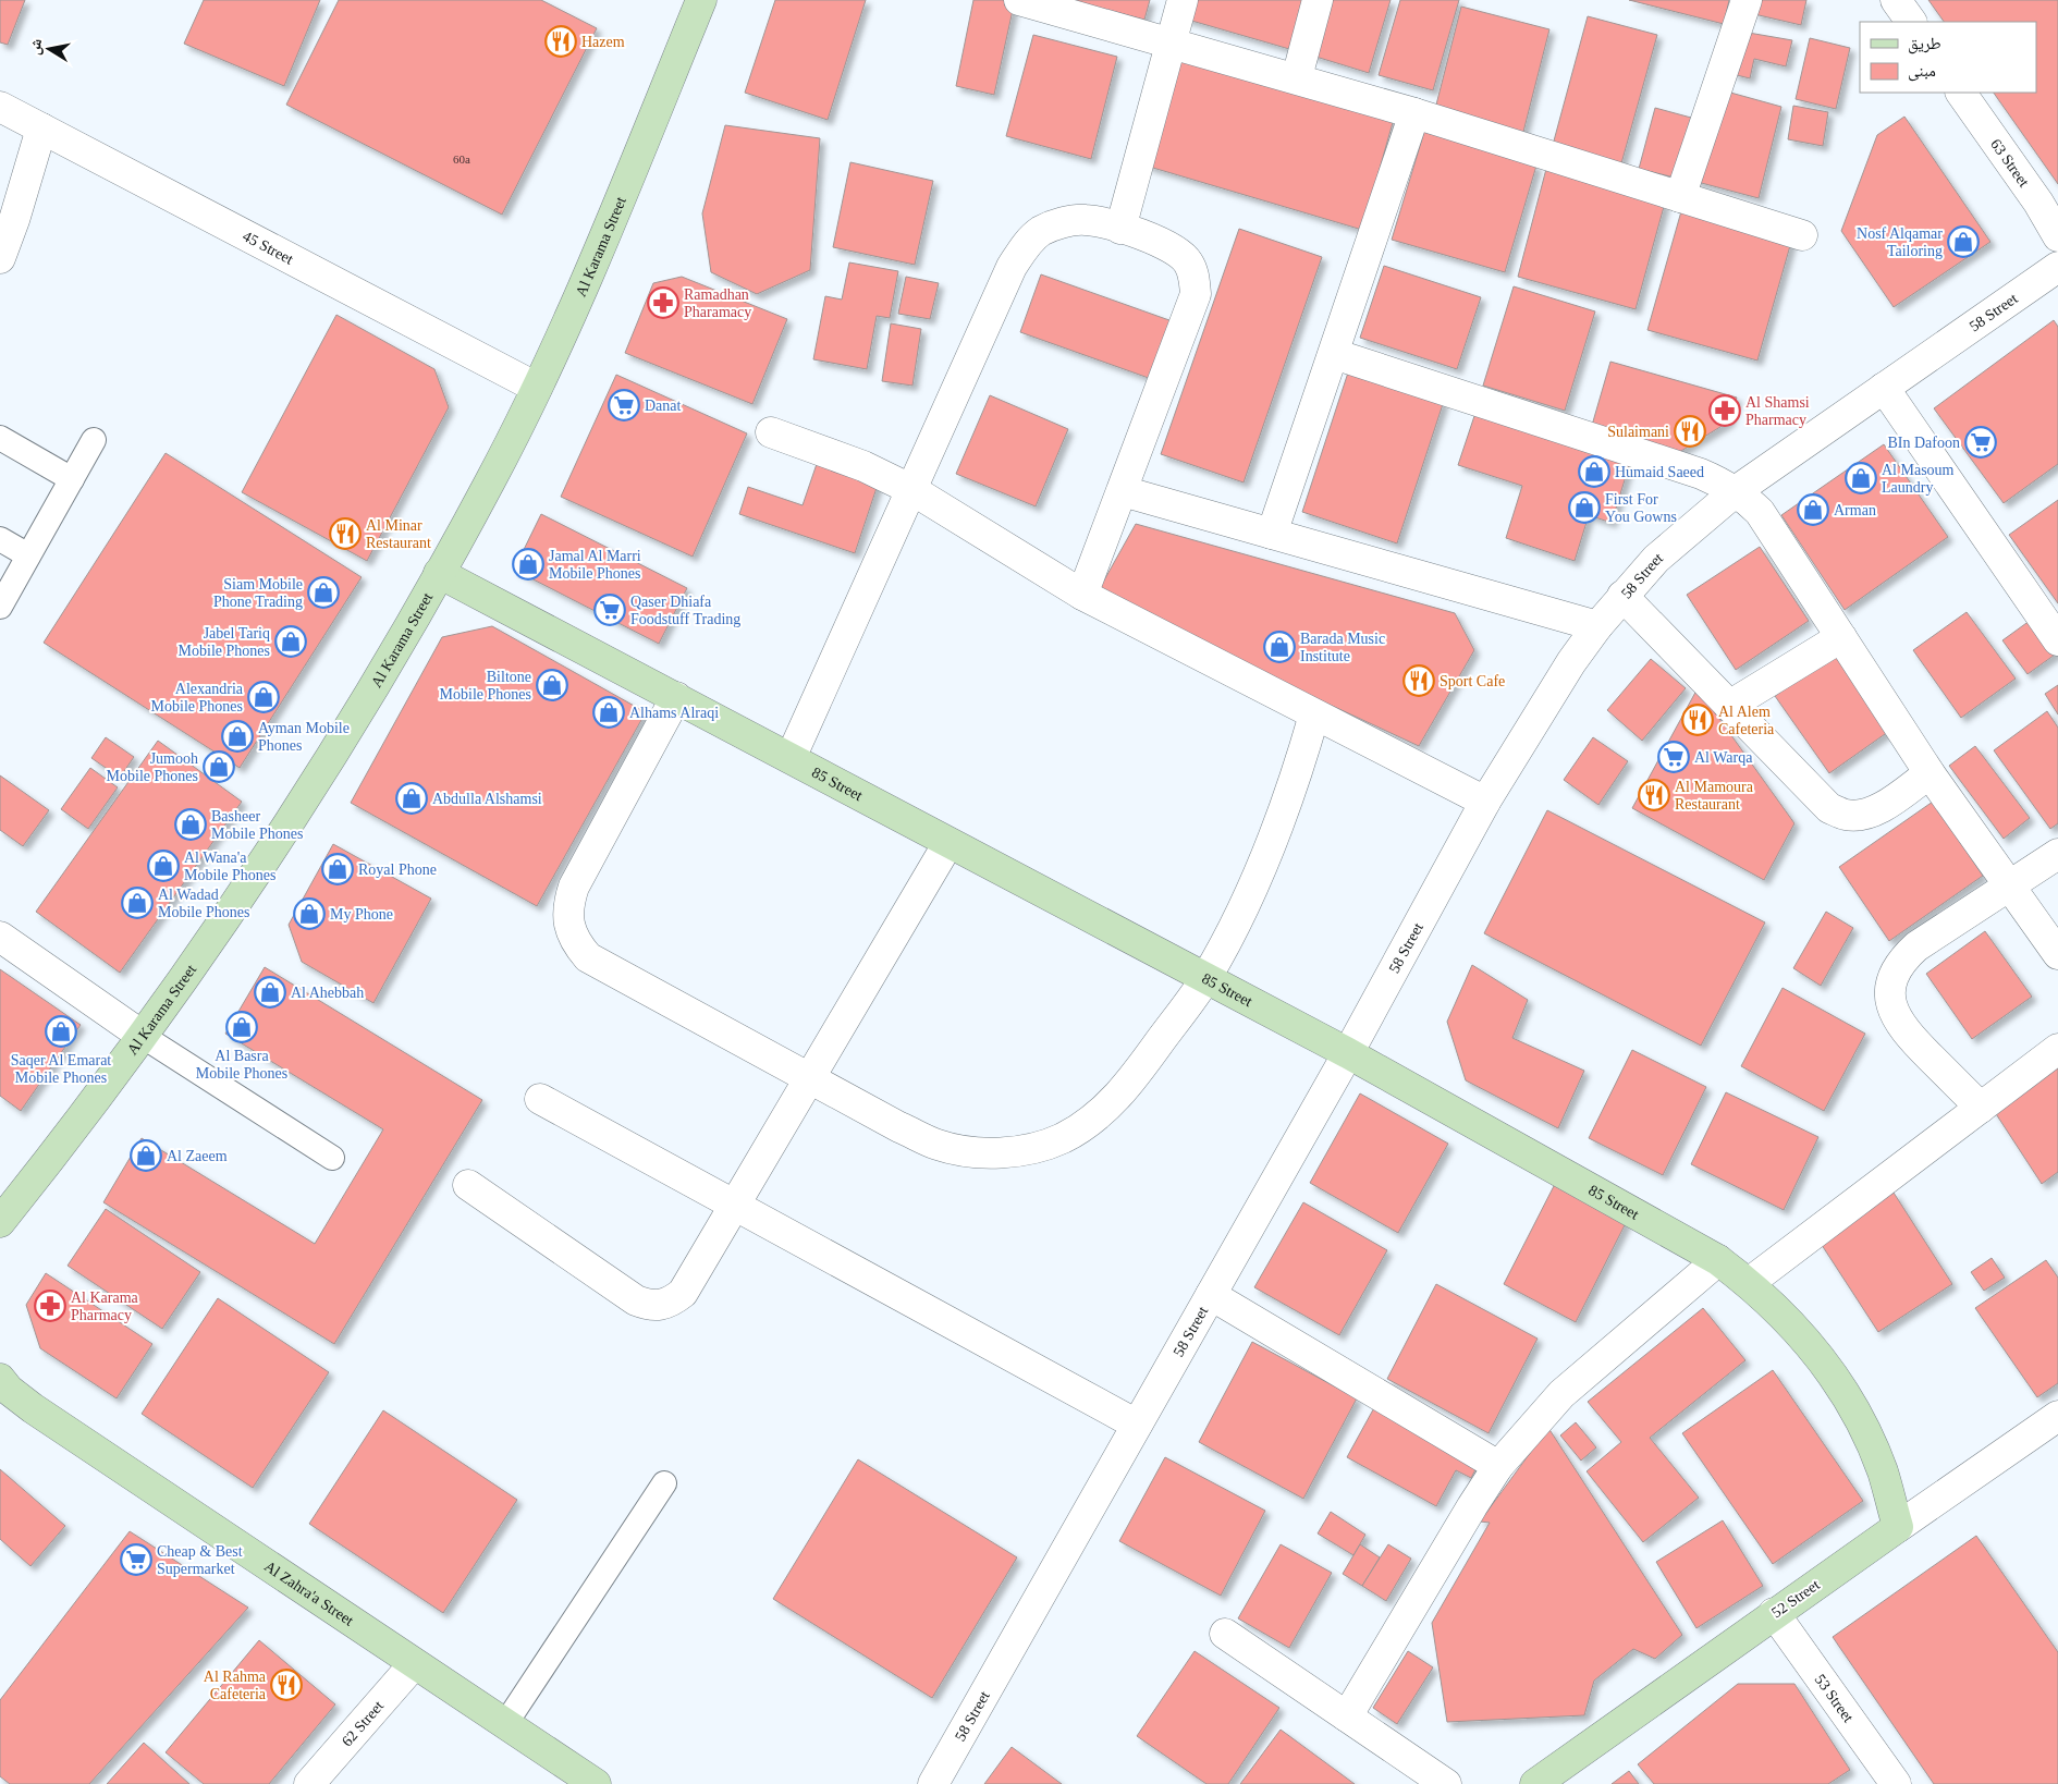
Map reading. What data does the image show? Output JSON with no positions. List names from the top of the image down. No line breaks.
{"streets":{"main road":["Al Karama Street","85 Street","Al Zahra'a Street","52 Street"],"street":["63 Street","45 Street","58 Street","53 Street","62 Street"]},"crossings":[["Al Karama Street","45 Street"],["Al Karama Street","85 Street"],["58 Street","85 Street"],["85 Street","52 Street"],["Al Zahra'a Street","62 Street"],["52 Street","53 Street"]],"places":{"restaurant":["Hazem","Sulaimani","Al Minar Restaurant","Sport Cafe","Al Alem Cafeteria","Al Mamoura Restaurant","Al Rahma Cafeteria"],"shop":["Nosf Alqamar Tailoring","Humaid Saeed","Al Masoum Laundry","First For You Gowns","Arman","Jamal Al Marri Mobile Phones","Siam Mobile Phone Trading","Jabel Tariq Mobile Phones","Barada Music Institute","Biltone Mobile Phones","Alexandria Mobile Phones","Alhams Alraqi","Ayman Mobile Phones","Jumooh Mobile Phones","Abdulla Alshamsi","Basheer Mobile Phones","Al Wana'a Mobile Phones","Royal Phone","Al Wadad Mobile Phones","My Phone","Al Ahebbah","Al Basra Mobile Phones","Saqer Al Emarat Mobile Phones","Al Zaeem"],"pharmacy":["Ramadhan Pharamacy","Al Shamsi Pharmacy","Al Karama Pharmacy"],"supermarket":["Danat","BIn Dafoon","Qaser Dhiafa Foodstuff Trading","Al Warqa","Cheap & Best Supermarket"]},"house_numbers":["60a"],"legend":["طريق","مبنى"],"north":"left"}
